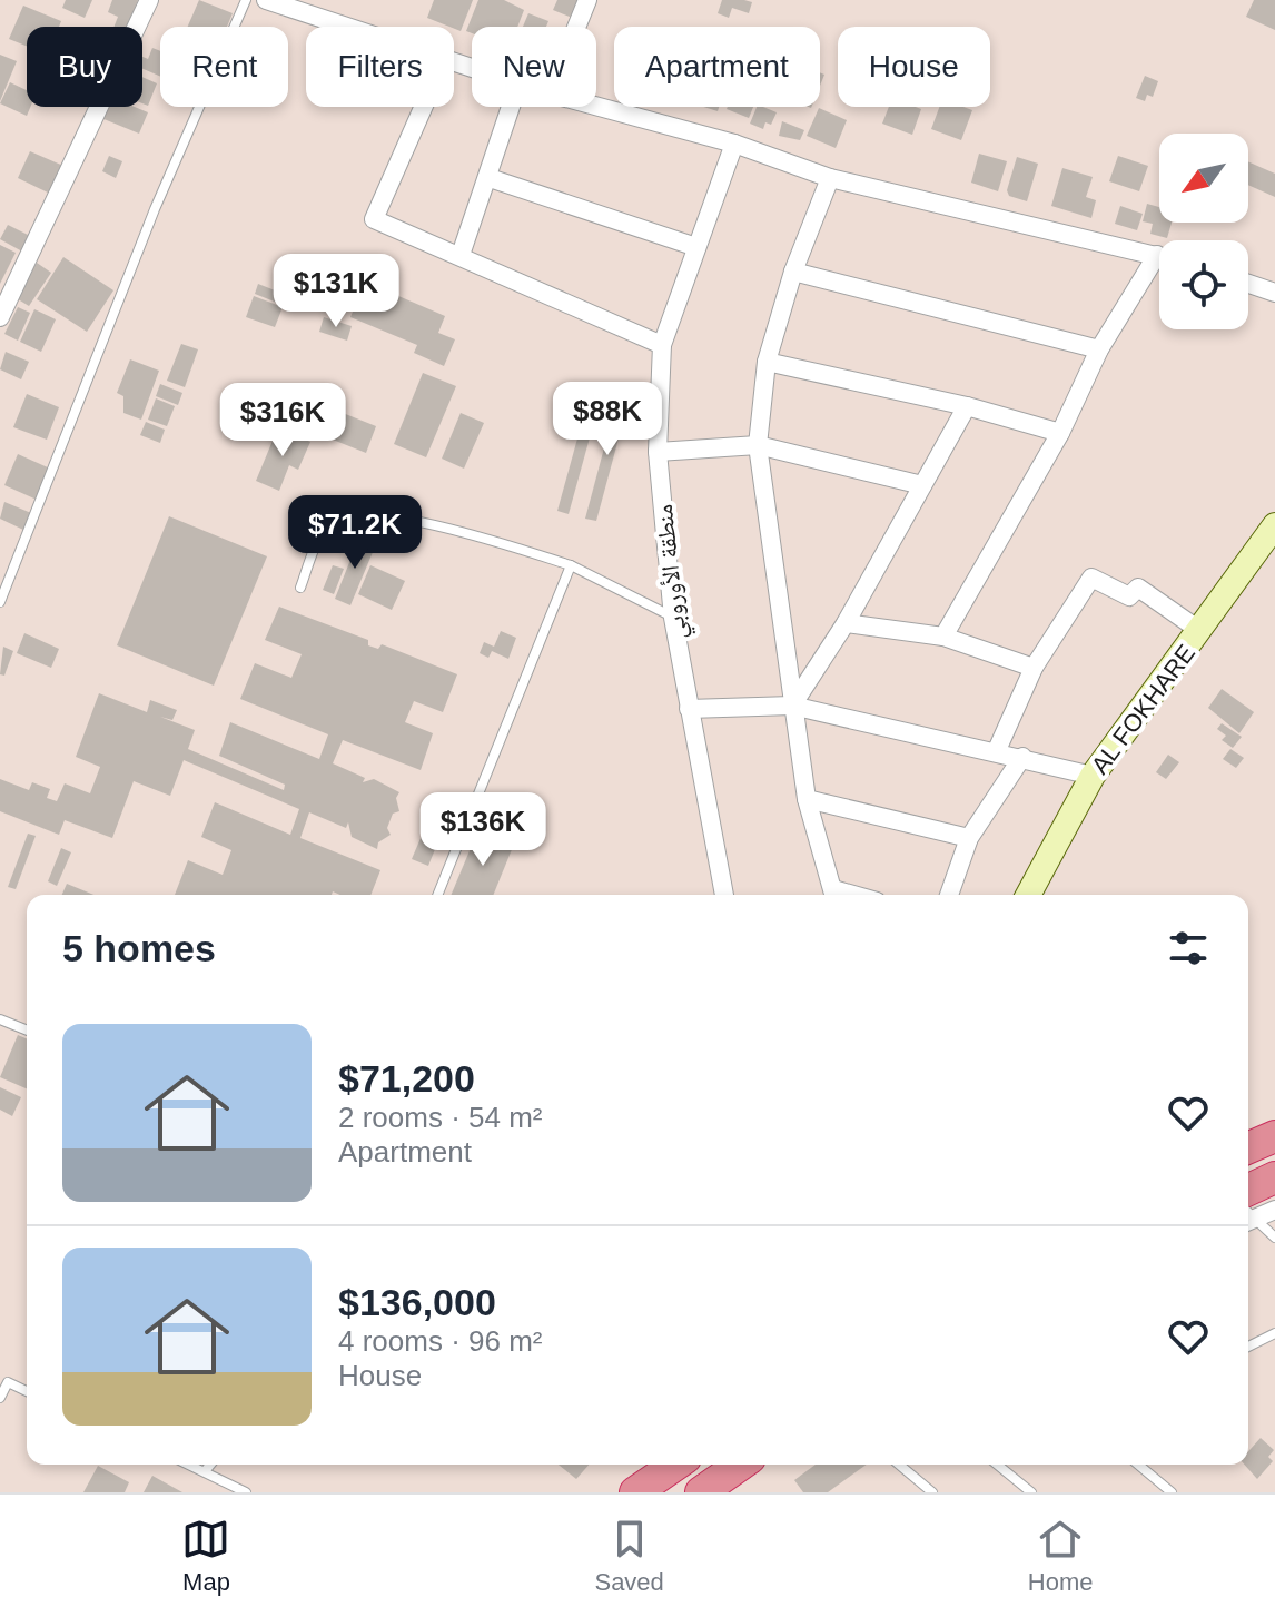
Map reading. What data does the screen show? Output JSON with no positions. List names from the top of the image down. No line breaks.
{"streets":{"street":["منطقة الأوروبي","AL FOKHARE"]},"north":"bottom left","page":{"chip":["Buy","Rent","Filters","New","Apartment","House"],"price":["$131K","$88K","$316K","$71.2K","$136K"],"heading":"5 homes","list":[{"name":"$71,200","note":"2 rooms · 54 m² · Apartment"},{"name":"$136,000","note":"4 rooms · 96 m² · House"}],"tabs":["Map","Saved","Home"]}}
